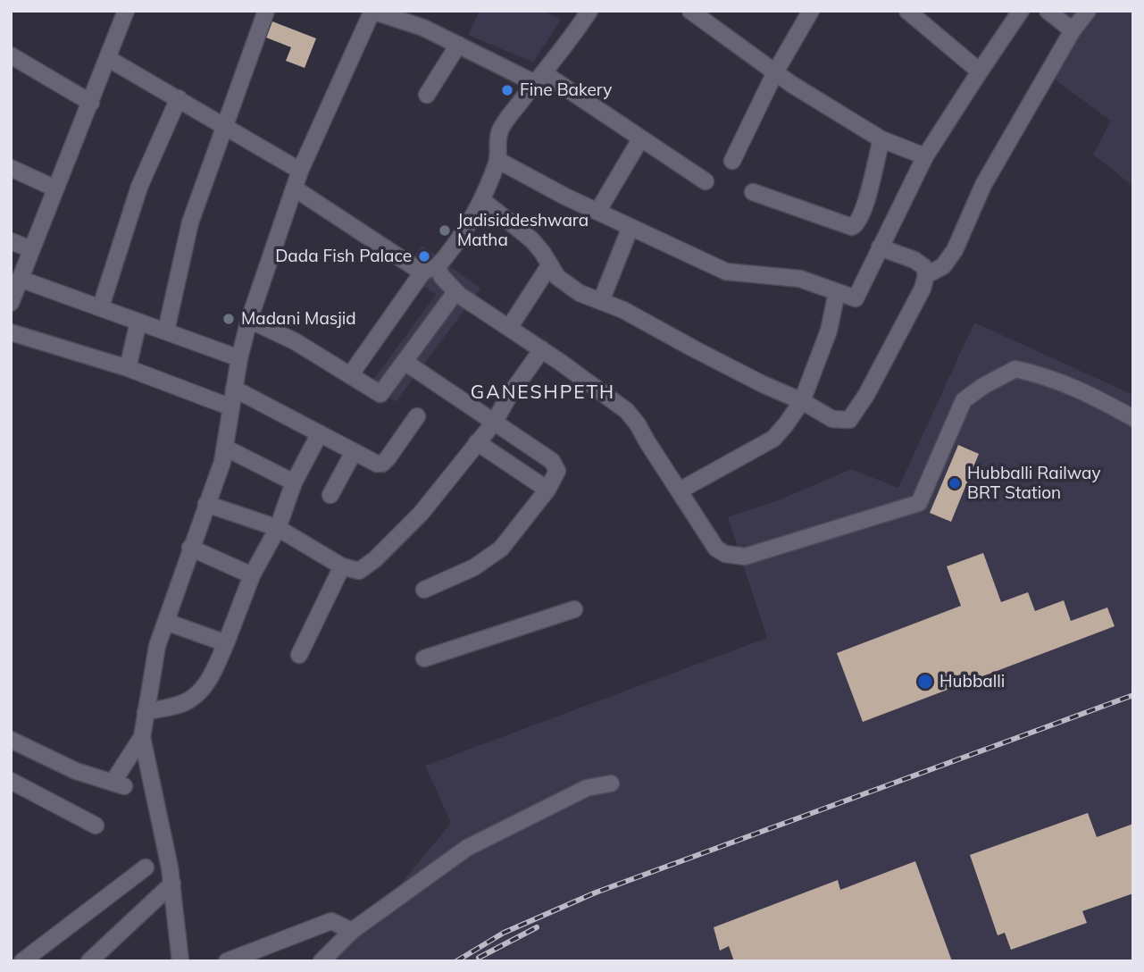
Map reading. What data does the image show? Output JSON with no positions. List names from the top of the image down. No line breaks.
{"districts":["GANESHPETH"],"places":["Fine Bakery","Jadisiddeshwara Matha","Dada Fish Palace","Madani Masjid","Hubballi Railway BRT Station","Hubballi"]}
